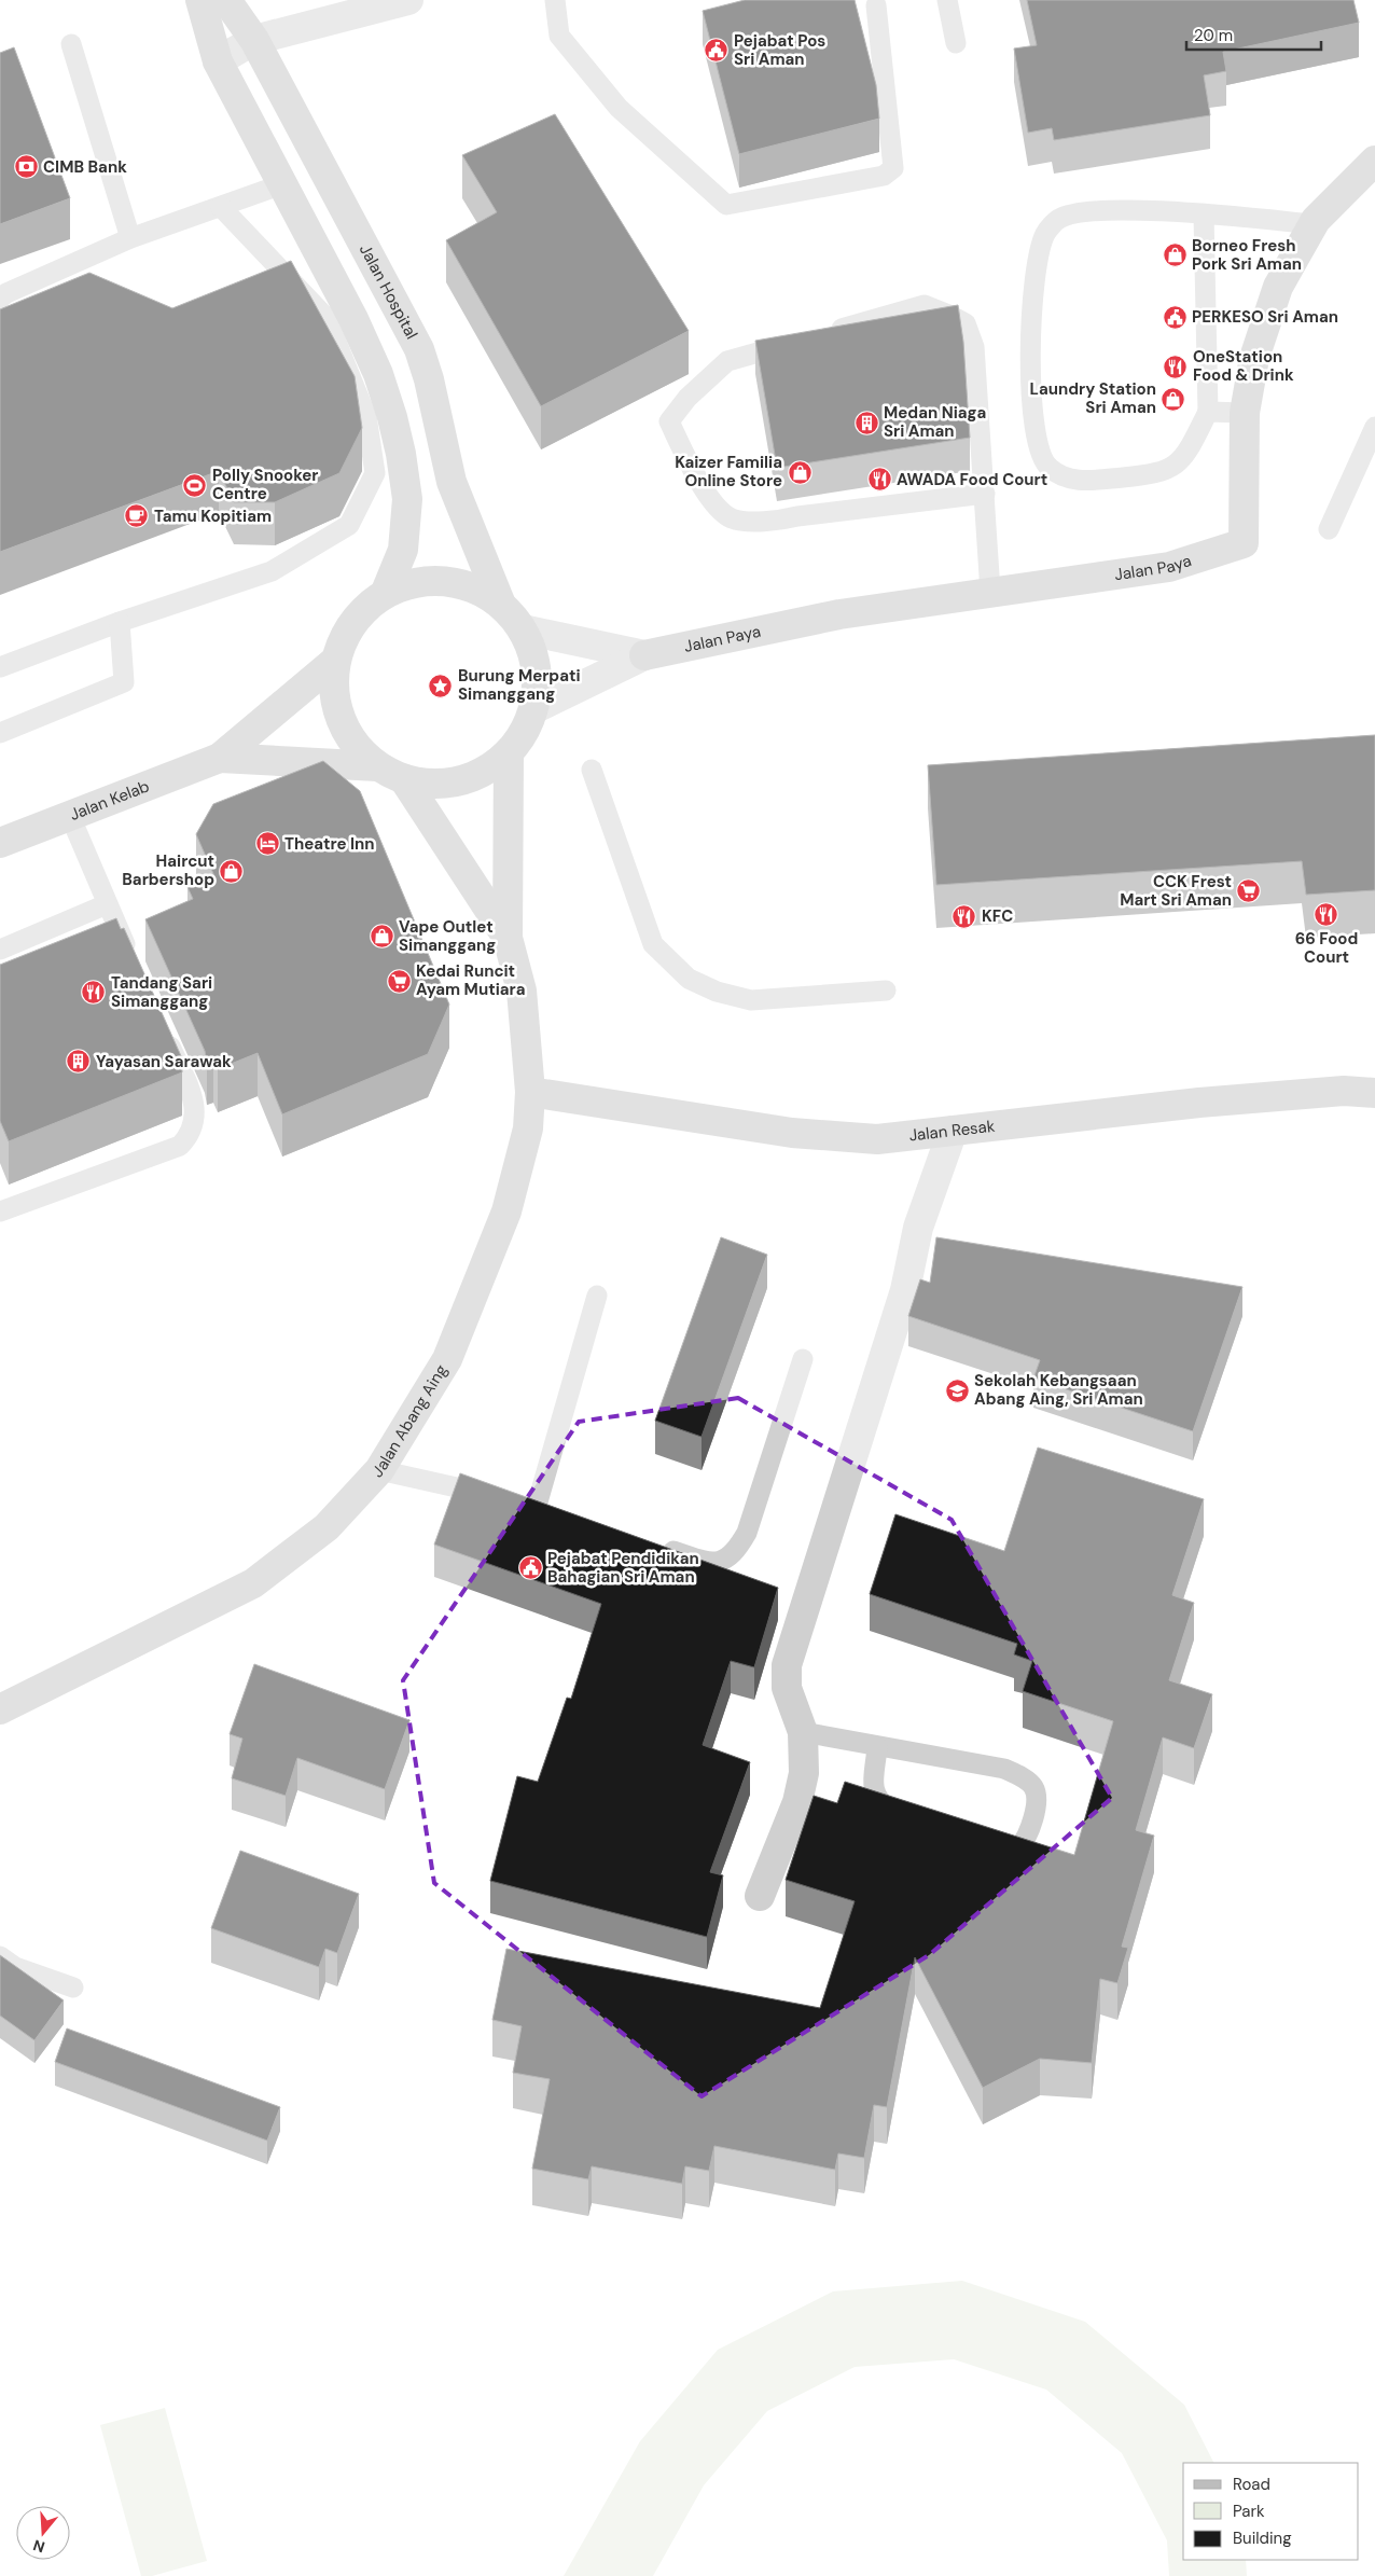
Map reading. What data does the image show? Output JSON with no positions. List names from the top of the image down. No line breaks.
{"streets":{"street":["Jalan Hospital","Jalan Paya","Jalan Kelab","Jalan Resak","Jalan Abang Aing"]},"crossings":[["Jalan Resak","Jalan Abang Aing"]],"places":{"public building":["Pejabat Pos Sri Aman","PERKESO Sri Aman","Pejabat Pendidikan Bahagian Sri Aman"],"bank":["CIMB Bank"],"shop":["Borneo Fresh Pork Sri Aman","Laundry Station Sri Aman","Kaizer Familia Online Store","Haircut Barbershop","Vape Outlet Simanggang"],"restaurant":["OneStation Food & Drink","AWADA Food Court","66 Food Court","KFC","Tandang Sari Simanggang"],"building":["Medan Niaga Sri Aman","Yayasan Sarawak"],"sports":["Polly Snooker Centre"],"cafe":["Tamu Kopitiam"],"place":["Burung Merpati Simanggang"],"hotel":["Theatre Inn"],"supermarket":["CCK Frest Mart Sri Aman","Kedai Runcit Ayam Mutiara"],"school or university":["Sekolah Kebangsaan Abang Aing, Sri Aman"]},"legend":["Road","Park","Building"],"scale_bar":"20 m","north":"bottom"}
